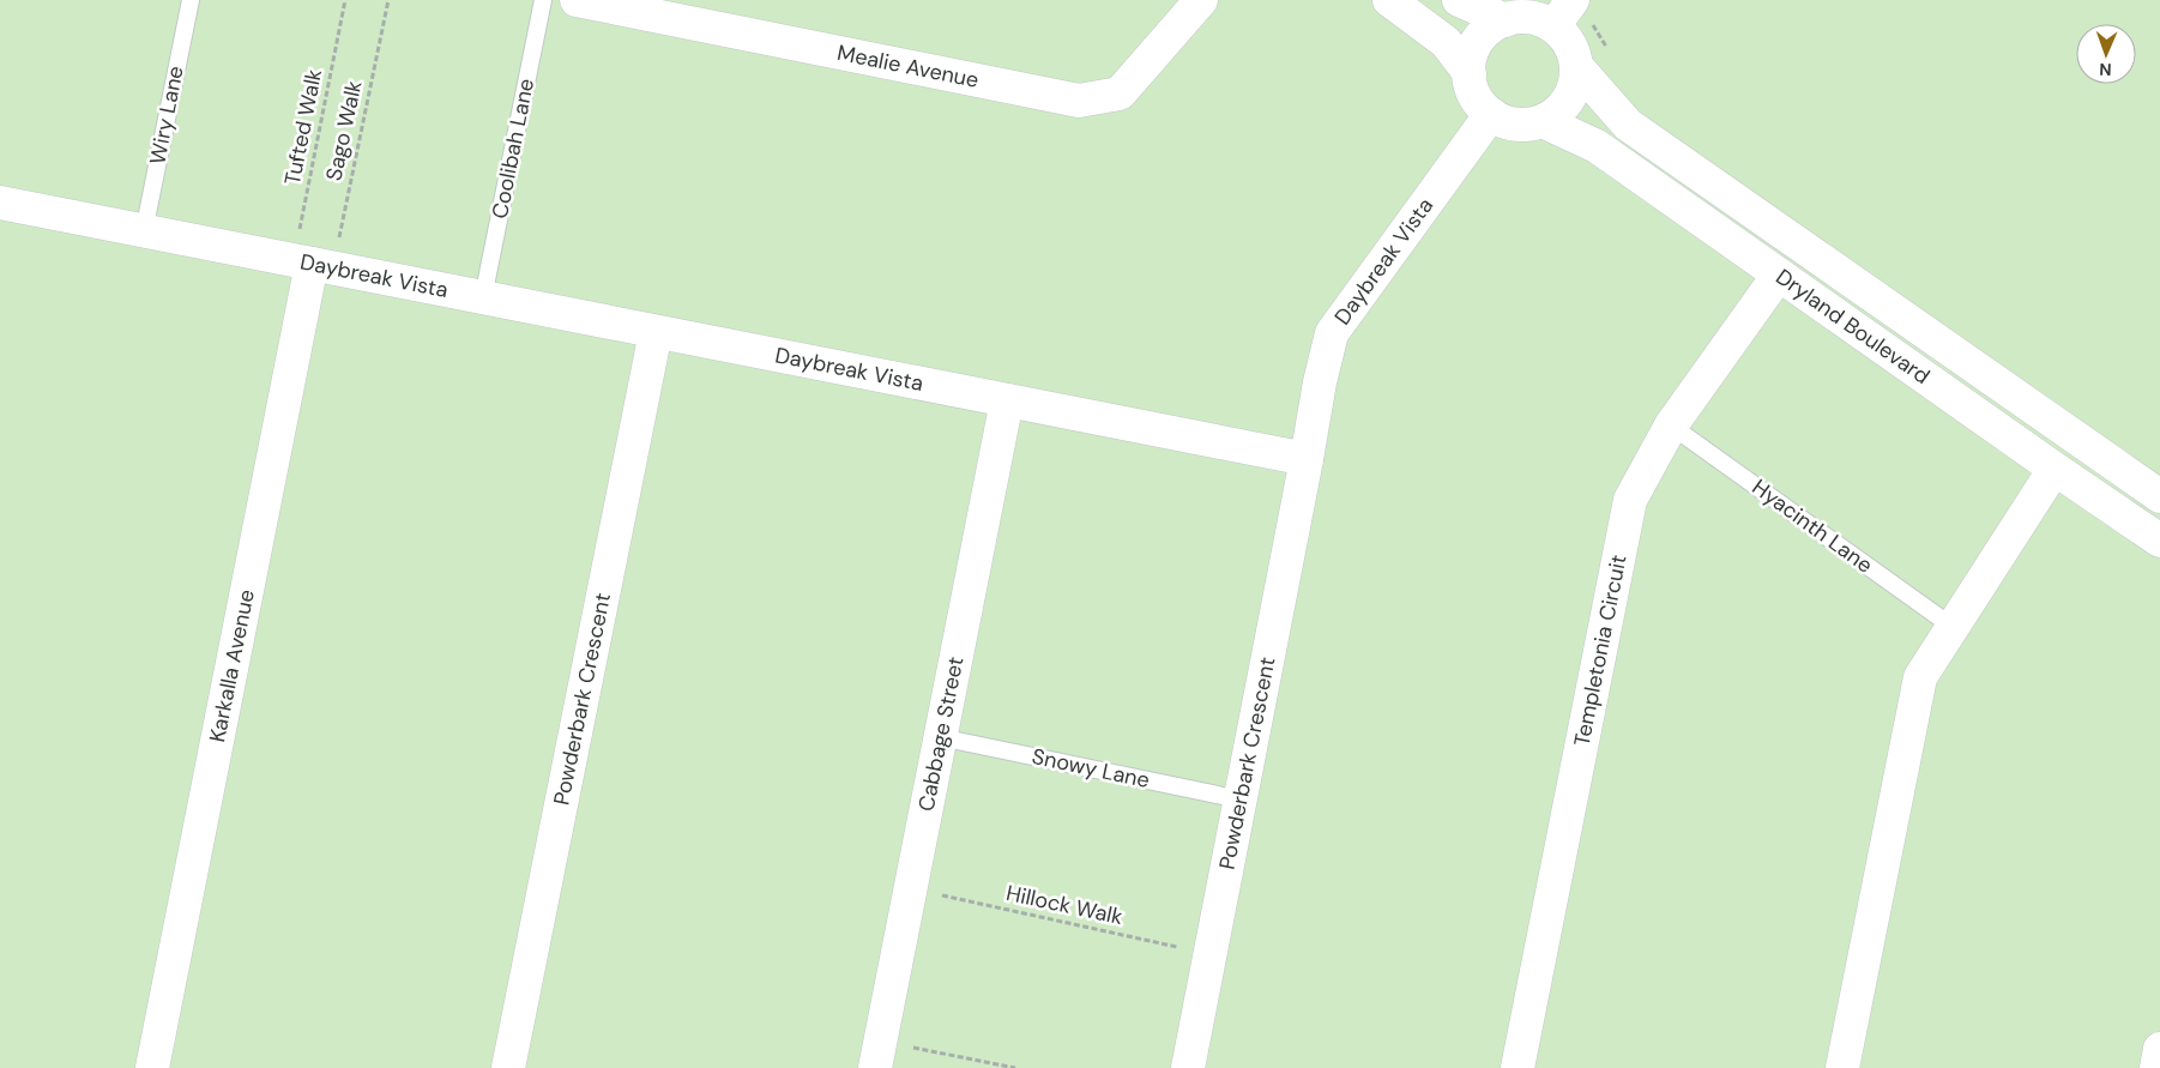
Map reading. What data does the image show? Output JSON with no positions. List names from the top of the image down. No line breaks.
{"streets":{"street":["Mealie Avenue","Daybreak Vista","Dryland Boulevard","Templetonia Circuit","Karkalla Avenue","Powderbark Crescent","Cabbage Street"],"lane":["Wiry Lane","Coolibah Lane","Hyacinth Lane","Snowy Lane"],"path":["Tufted Walk","Sago Walk","Hillock Walk"]},"crossings":[["Wiry Lane","Daybreak Vista"],["Tufted Walk","Sago Walk"],["Tufted Walk","Daybreak Vista"],["Tufted Walk","Karkalla Avenue"],["Sago Walk","Daybreak Vista"],["Sago Walk","Karkalla Avenue"],["Coolibah Lane","Daybreak Vista"],["Daybreak Vista","Dryland Boulevard"],["Daybreak Vista","Karkalla Avenue"],["Daybreak Vista","Powderbark Crescent"],["Daybreak Vista","Cabbage Street"],["Dryland Boulevard","Templetonia Circuit"],["Hyacinth Lane","Templetonia Circuit"],["Powderbark Crescent","Snowy Lane"],["Powderbark Crescent","Hillock Walk"],["Cabbage Street","Snowy Lane"],["Cabbage Street","Hillock Walk"]],"north":"bottom"}
